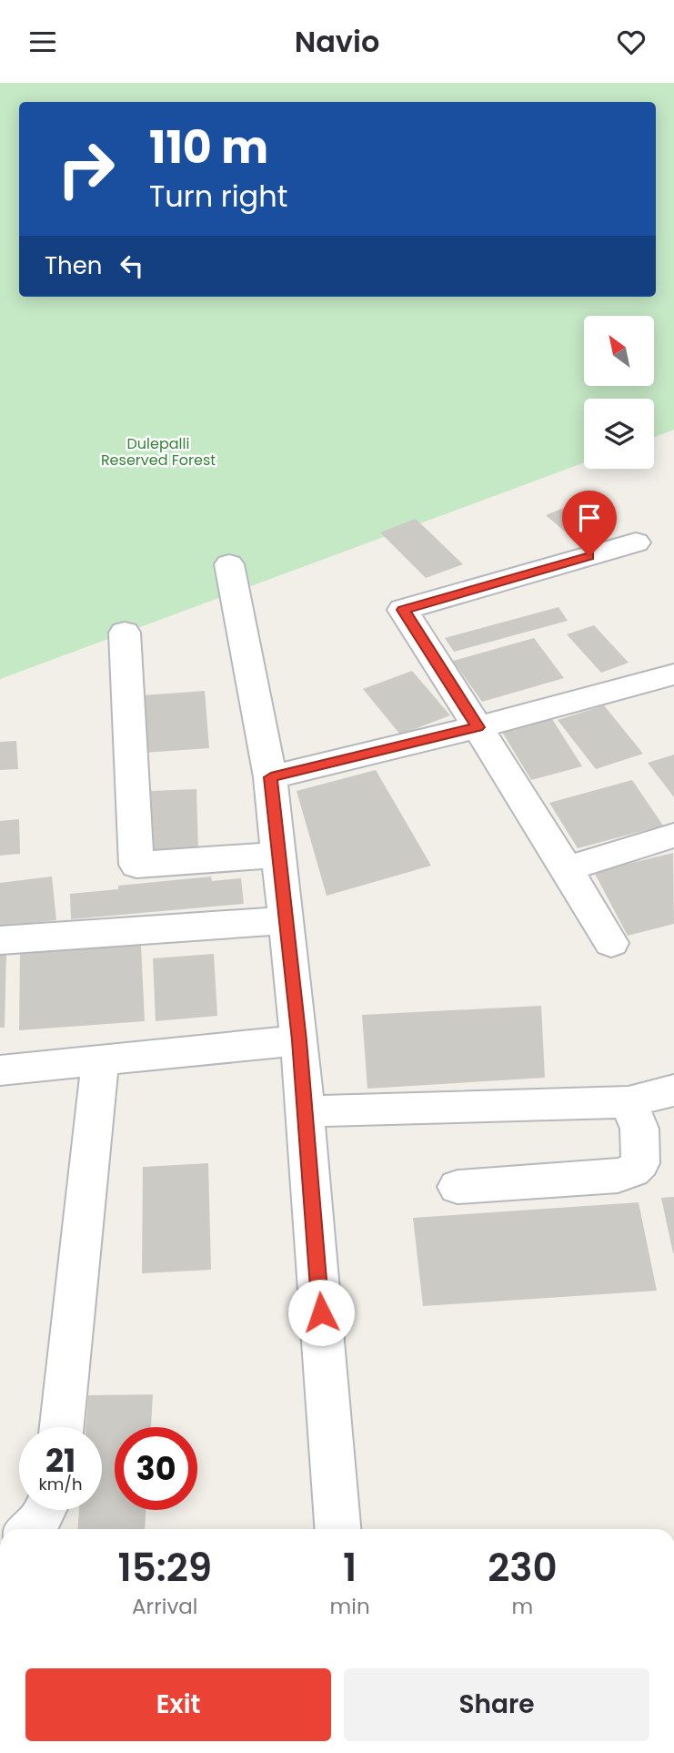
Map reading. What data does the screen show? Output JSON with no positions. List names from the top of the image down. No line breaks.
{"parks":["Dulepalli Reserved Forest"],"north":"top left","page":{"header":"Navio","turn":["110 m","Turn right"],"then":"Then","speed":"21 km/h","limit":"30","eta":["15:29","Arrival","1","min","230","m"],"buttons":["Exit","Share"]}}
